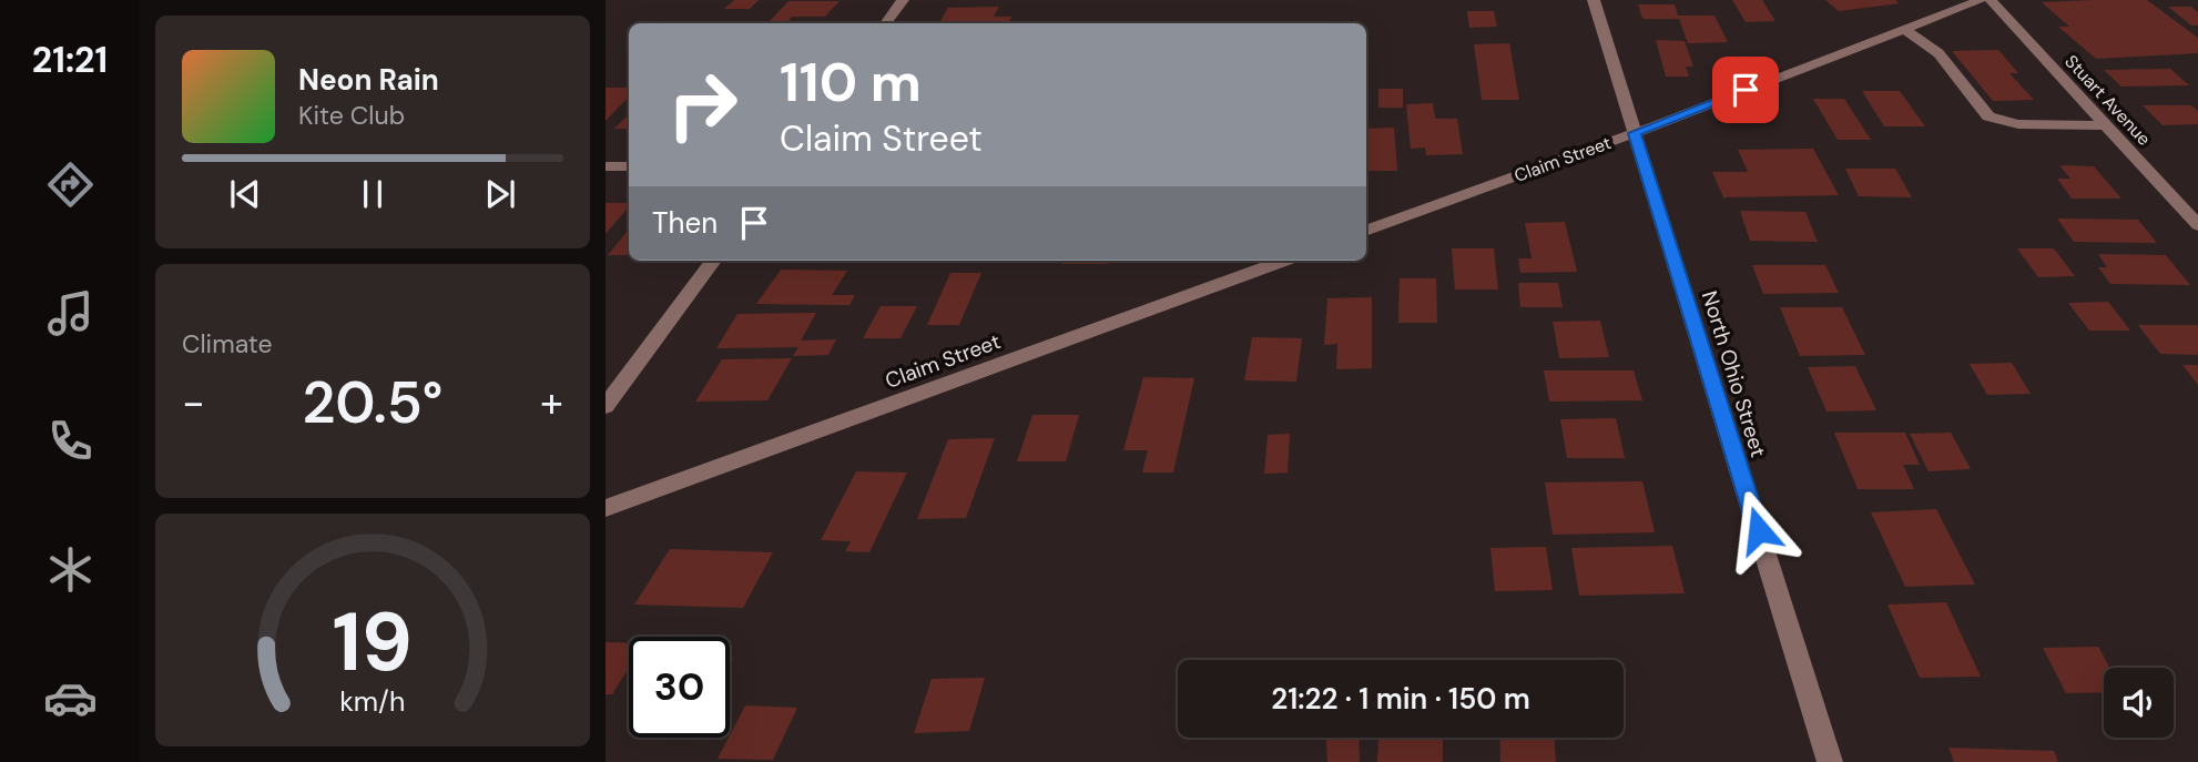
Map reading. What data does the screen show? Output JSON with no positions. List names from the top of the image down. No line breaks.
{"streets":{"street":["Stuart Avenue","Claim Street","North Ohio Street"]},"crossings":[["Claim Street","North Ohio Street"]],"page":{"tabs":"21:21","turn":["110 m","Claim Street"],"song":["Neon Rain","Kite Club"],"then":"Then","tile":"Climate","heat":["−","20.5°","+"],"limit":"30","trip":"21:22 · 1 min · 150 m","gauge":["19","km/h"]}}
